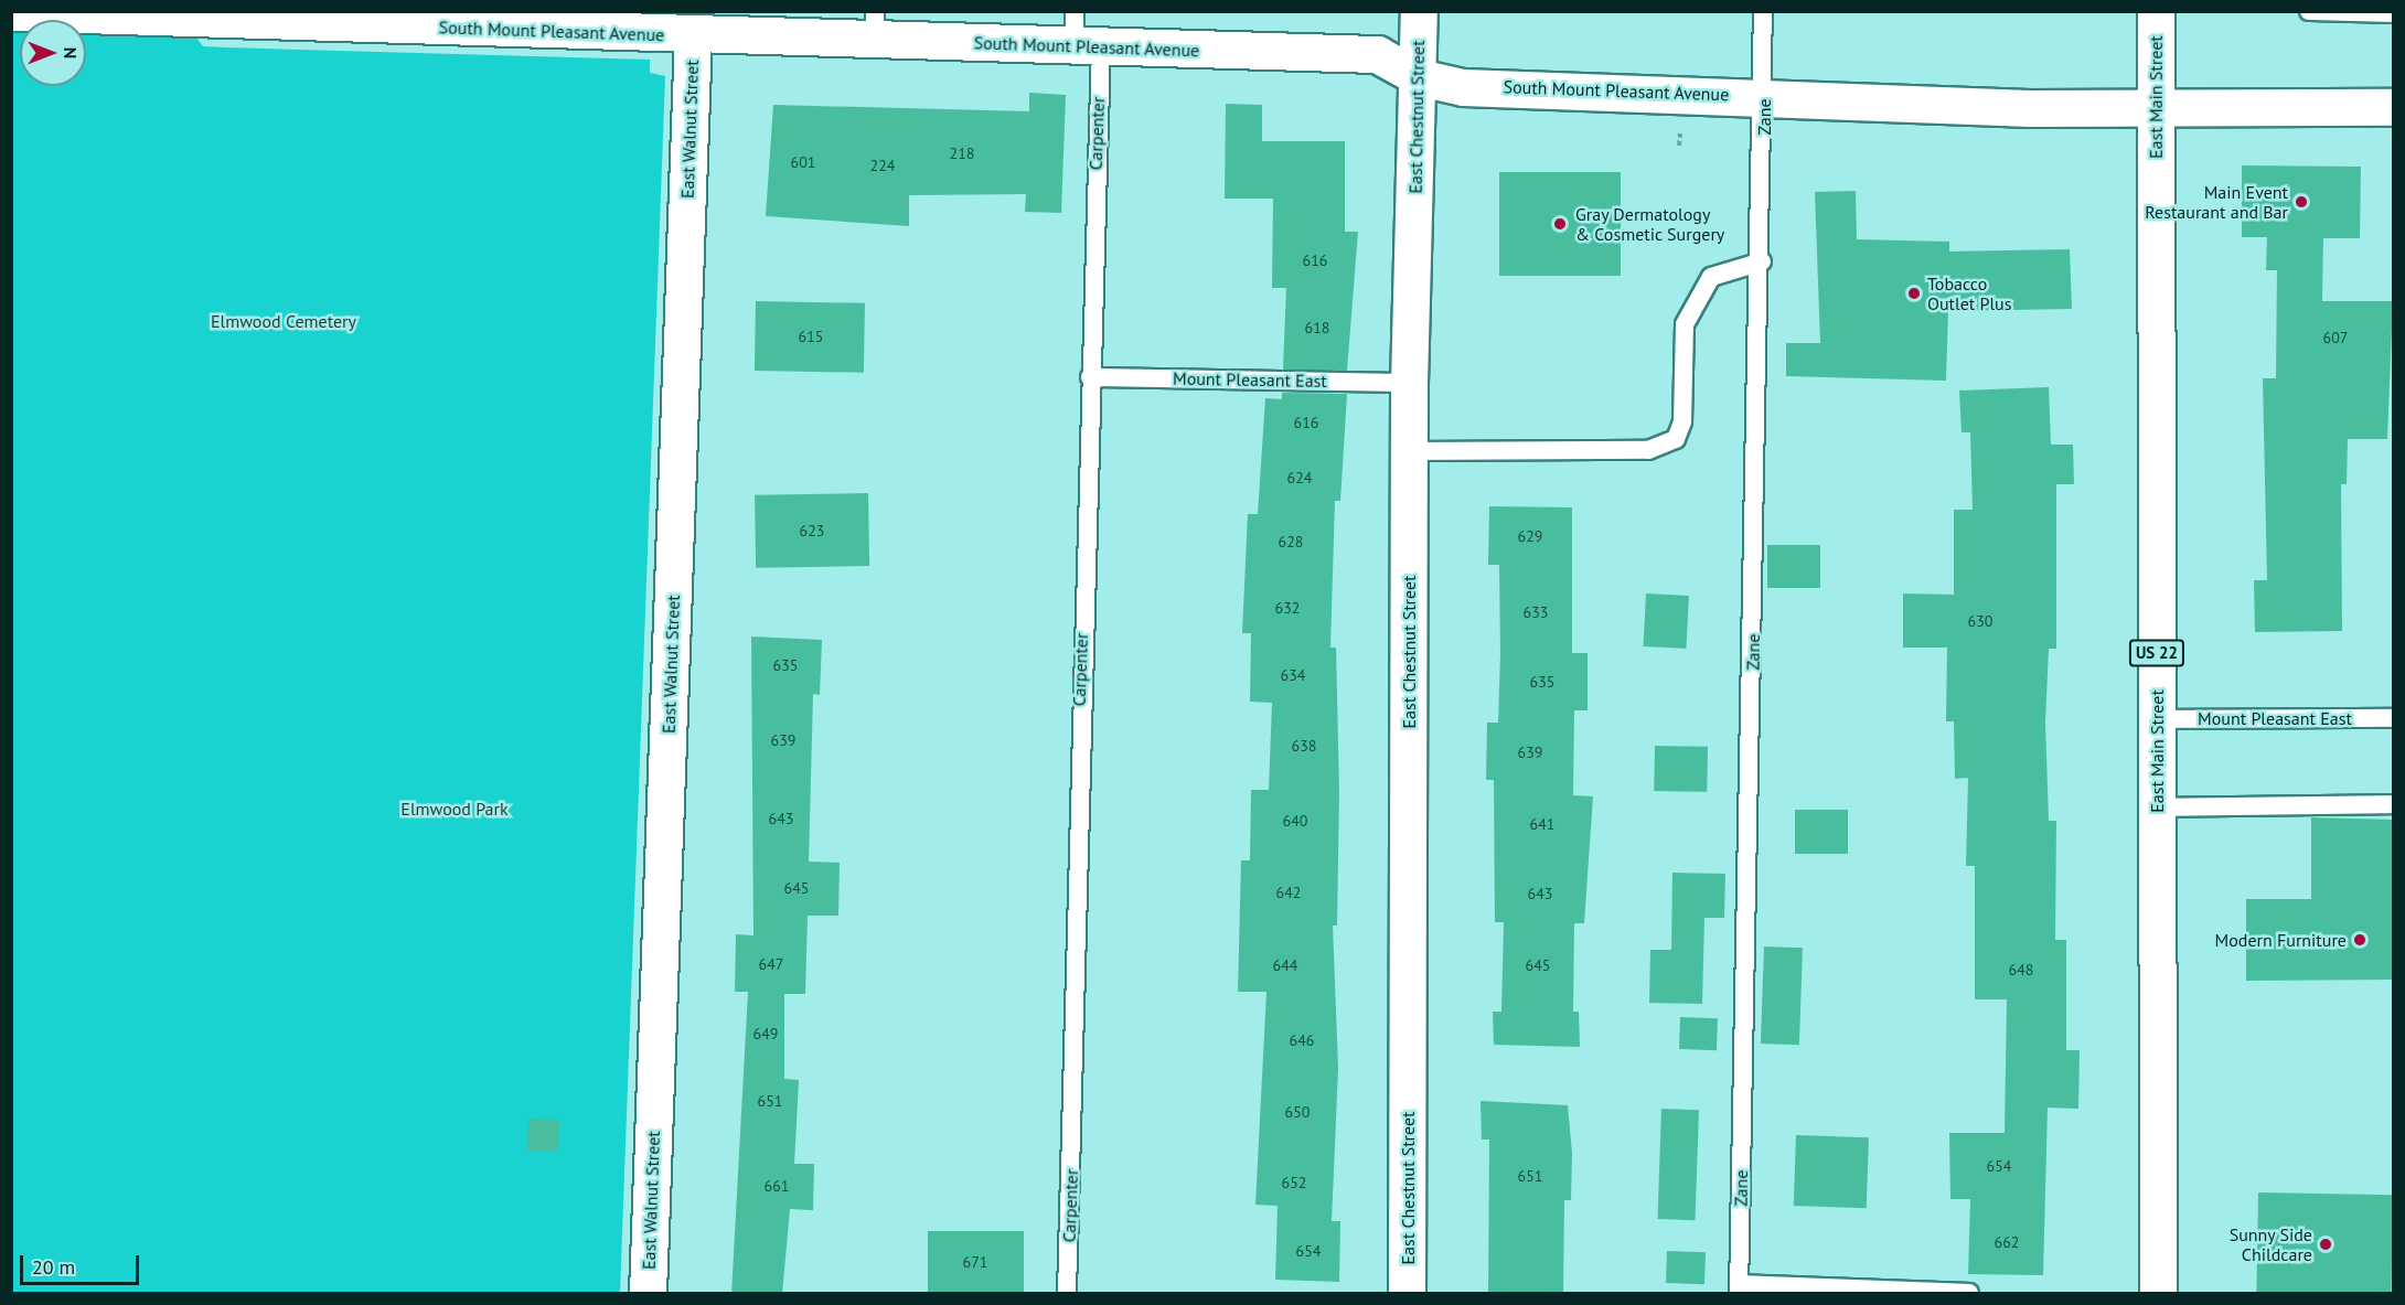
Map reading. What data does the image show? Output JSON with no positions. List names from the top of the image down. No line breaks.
{"streets":{"street":["South Mount Pleasant Avenue","East Main Street","East Chestnut Street","East Walnut Street","US 22"],"lane":["Zane","Carpenter","Mount Pleasant East"]},"crossings":[["South Mount Pleasant Avenue","East Main Street"],["South Mount Pleasant Avenue","East Chestnut Street"],["South Mount Pleasant Avenue","Zane"],["South Mount Pleasant Avenue","East Walnut Street"],["South Mount Pleasant Avenue","Carpenter"],["East Main Street","Mount Pleasant East"],["East Chestnut Street","Mount Pleasant East"],["Carpenter","Mount Pleasant East"]],"parks":["Elmwood Cemetery","Elmwood Park"],"places":["Main Event Restaurant and Bar","Gray Dermatology & Cosmetic Surgery","Tobacco Outlet Plus","Modern Furniture","Sunny Side Childcare"],"house_numbers":["218","601","224","616","618","615","607","616","624","623","629","628","632","633","630","635","634","635","639","638","639","643","640","641","645","642","643","647","644","645","648","649","646","651","650","654","651","652","661","662","654","671"],"scale_bar":"20 m","north":"right"}
